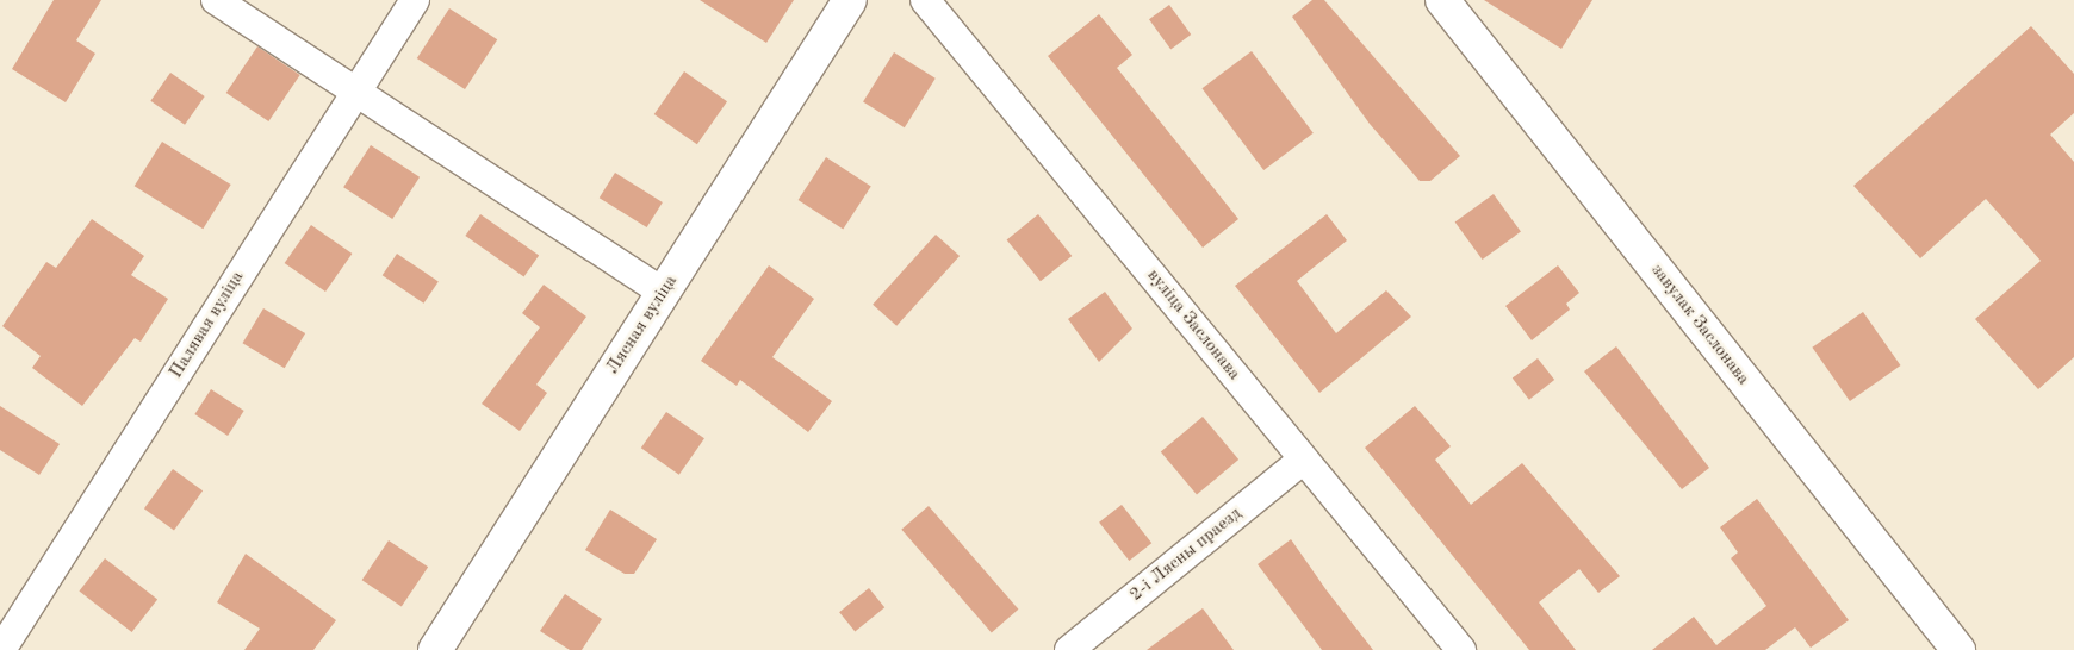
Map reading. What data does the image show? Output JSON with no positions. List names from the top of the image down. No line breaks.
{"streets":{"street":["Палявая вуліца","Лясная вуліца","вуліца Заслонава","завулак Заслонава","2-і Лясны праезд"]},"crossings":[["вуліца Заслонава","2-і Лясны праезд"]]}
